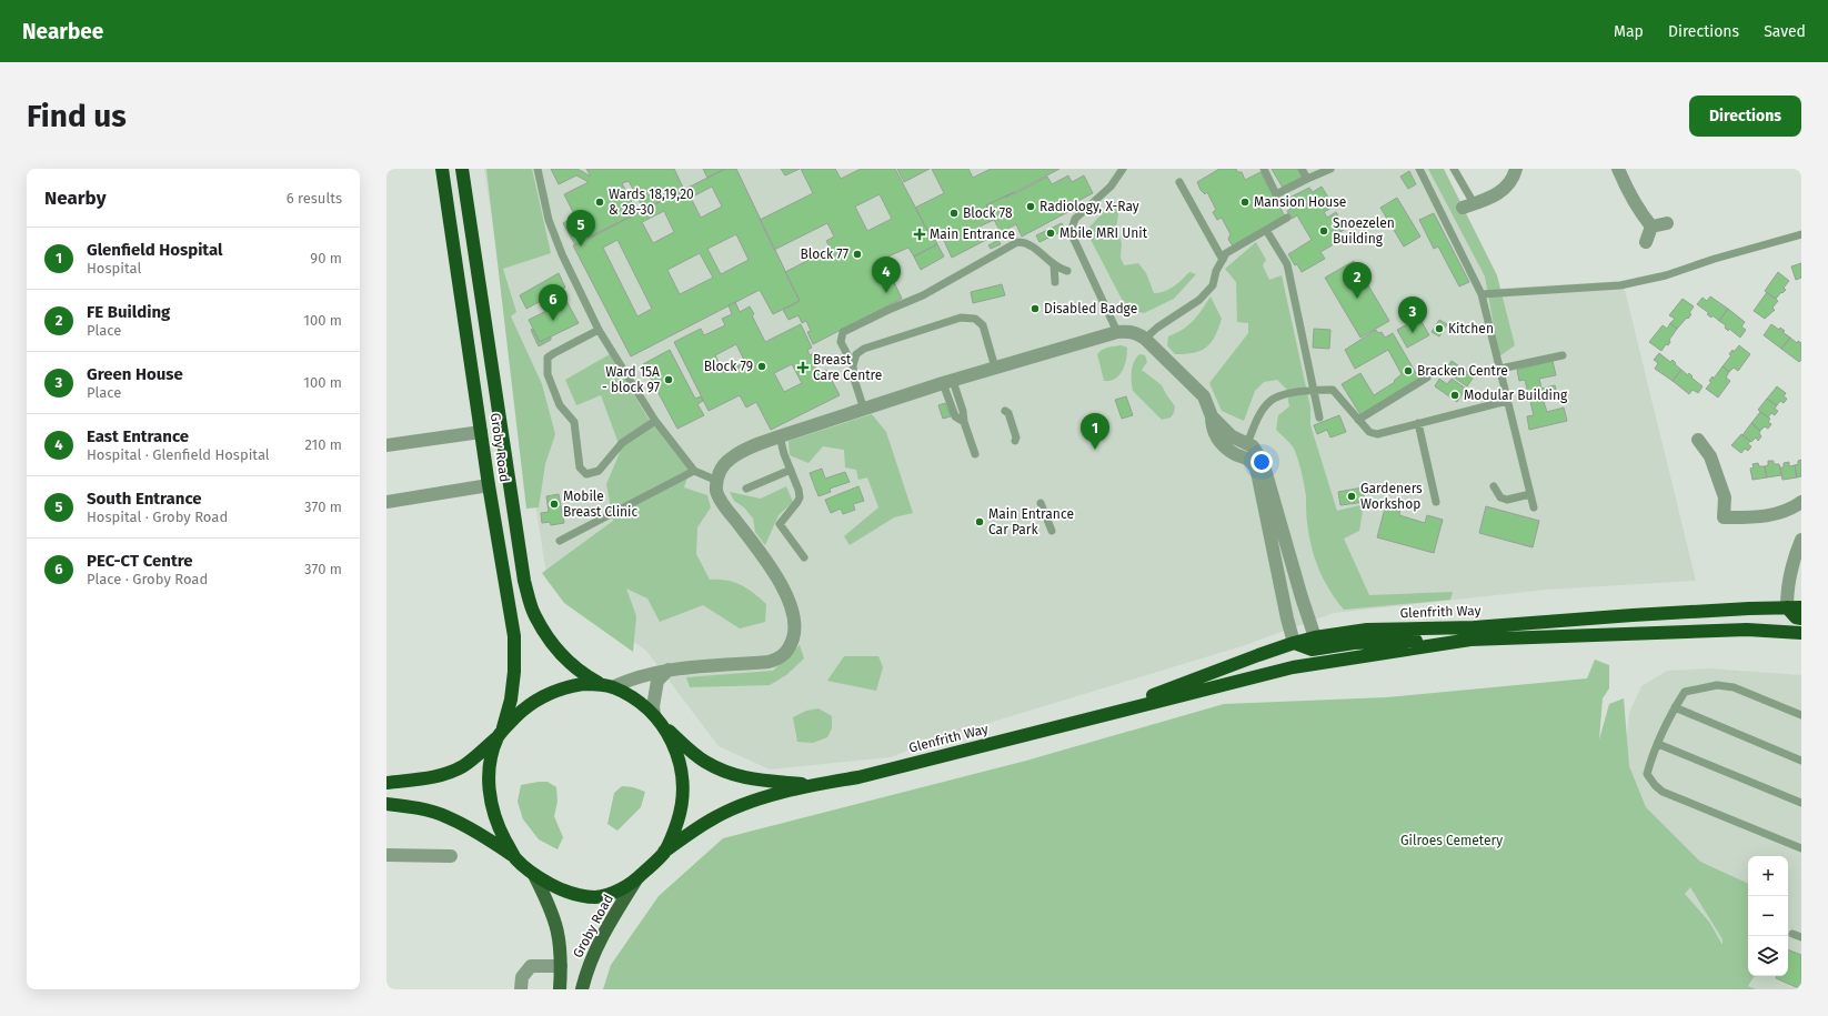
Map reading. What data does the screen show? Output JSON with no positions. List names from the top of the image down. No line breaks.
{"streets":{"highway":["Groby Road","Glenfrith Way"]},"crossings":[["Groby Road","Glenfrith Way"]],"parks":["Gilroes Cemetery"],"places":{"other":["Wards 18,19,20 & 28-30","Mansion House","Radiology, X-Ray","Block 78","Snoezelen Building","Mbile MRI Unit","Block 77","Disabled Badge","Kitchen","Block 79","Bracken Centre","Ward 15A - block 97","Modular Building","Gardeners Workshop","Mobile Breast Clinic","Main Entrance Car Park"],"health":["Main Entrance","Breast Care Centre"]},"page":{"header":"Nearbee","nav":["Map","Directions","Saved"],"buttons":"Directions","title":"Find us","heading":["Nearby","6 results"],"pins":["5","4","2","6","3","1"],"list":[{"mark":"1","name":"Glenfield Hospital","note":"Hospital","value":"90 m"},{"mark":"2","name":"FE Building","note":"Place","value":"100 m"},{"mark":"3","name":"Green House","note":"Place","value":"100 m"},{"mark":"4","name":"East Entrance","note":"Hospital · Glenfield Hospital","value":"210 m"},{"mark":"5","name":"South Entrance","note":"Hospital · Groby Road","value":"370 m"},{"mark":"6","name":"PEC-CT Centre","note":"Place · Groby Road","value":"370 m"}],"map_buttons":["+","−"]}}
